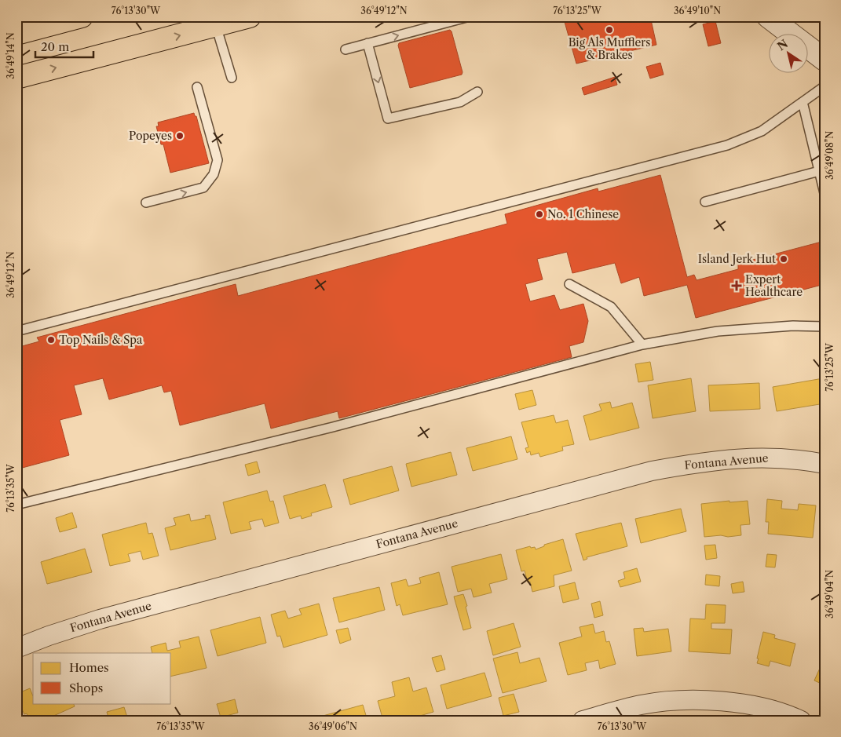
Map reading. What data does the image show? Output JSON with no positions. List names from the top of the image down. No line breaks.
{"streets":{"street":["Fontana Avenue"]},"places":{"other":["Big Als Mufflers & Brakes","Popeyes","No. 1 Chinese","Island Jerk Hut","Top Nails & Spa"],"health":["Expert Healthcare"]},"legend":["Homes","Shops"],"scale_bar":"20 m","north":"top left","coordinates":["76°13'30\"W","36°49'12\"N","76°13'25\"W","36°49'10\"N","36°49'14\"N","36°49'08\"N","76°13'35\"W","36°49'04\"N","36°49'06\"N"]}
